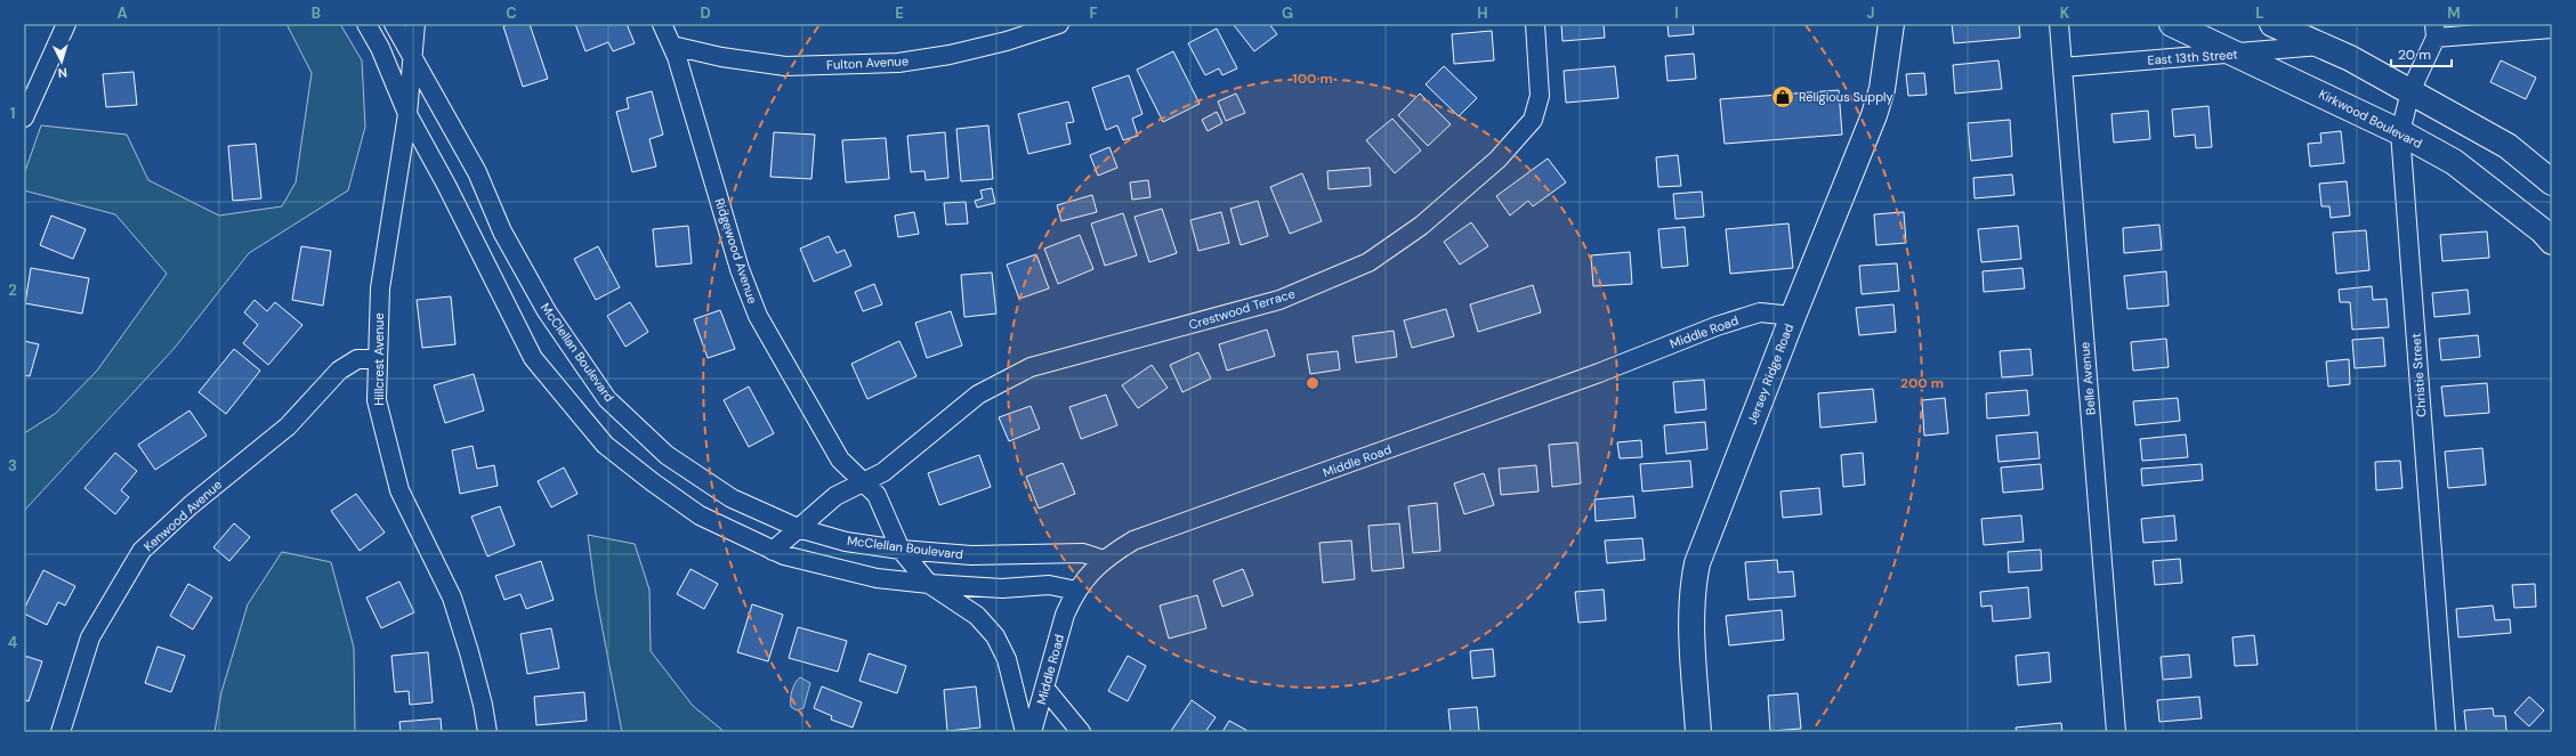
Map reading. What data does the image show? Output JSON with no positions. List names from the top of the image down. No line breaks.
{"streets":{"street":["East 13th Street","Fulton Avenue","Kirkwood Boulevard","Ridgewood Avenue","Crestwood Terrace","Middle Road","McClellan Boulevard","Hillcrest Avenue","Jersey Ridge Road","Christie Street","Belle Avenue","Kenwood Avenue"]},"crossings":[["East 13th Street","Kirkwood Boulevard"],["East 13th Street","Belle Avenue"],["Fulton Avenue","Ridgewood Avenue"],["Kirkwood Boulevard","Christie Street"],["Ridgewood Avenue","Crestwood Terrace"],["Ridgewood Avenue","McClellan Boulevard"],["Middle Road","McClellan Boulevard"],["Middle Road","Jersey Ridge Road"],["McClellan Boulevard","Hillcrest Avenue"],["Hillcrest Avenue","Kenwood Avenue"]],"places":{"shop":["Religious Supply"]},"scale_bar":"20 m","north":"bottom","grid":{"columns":["A","B","C","D","E","F","G","H","I","J","K","L","M"],"rows":["1","2","3","4"]},"rings":["100 m","200 m"]}
